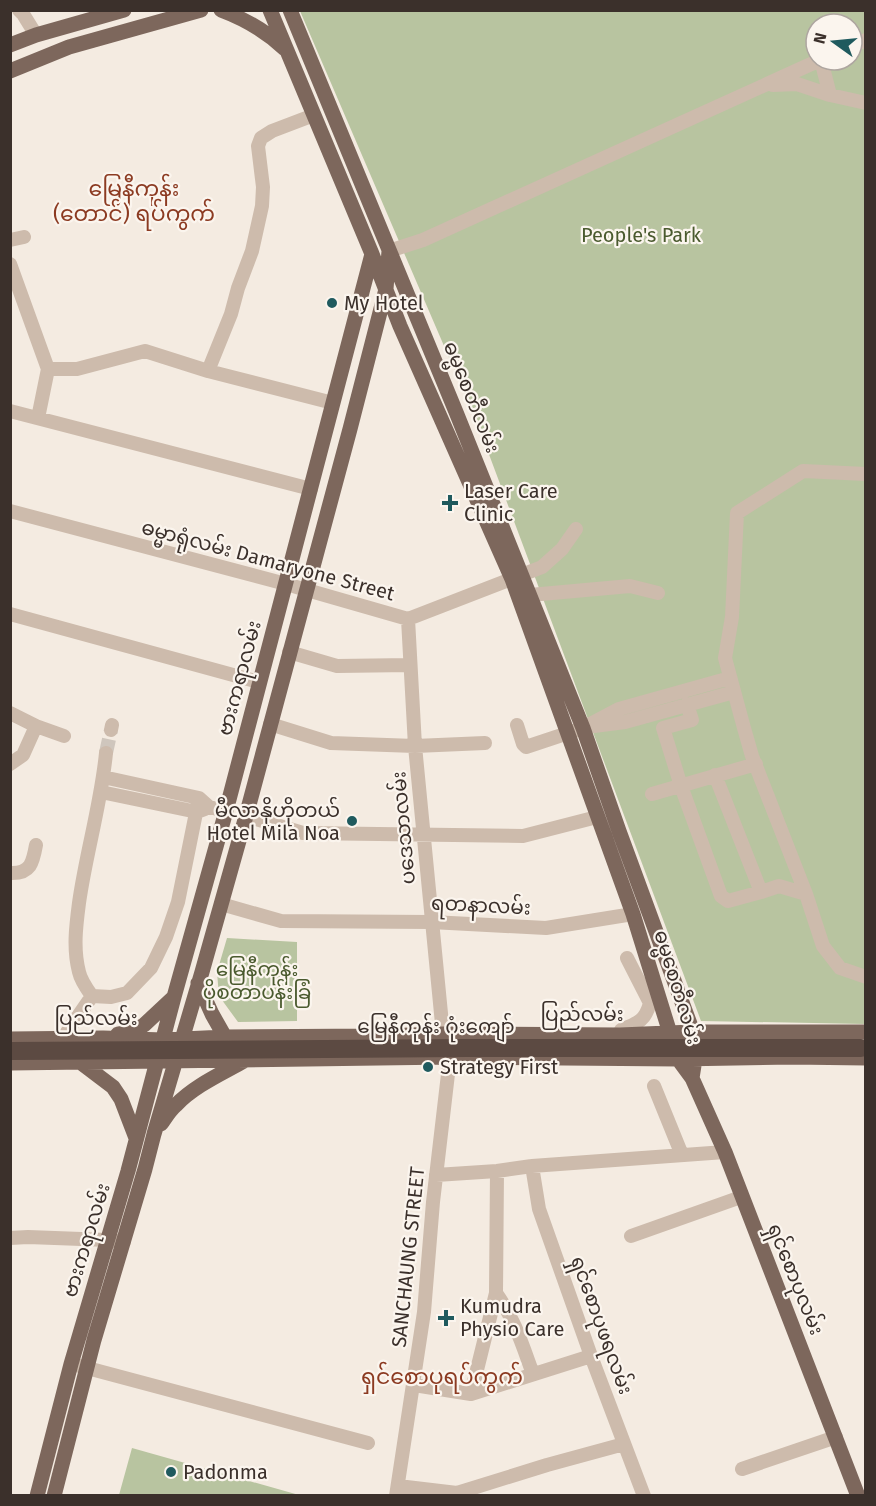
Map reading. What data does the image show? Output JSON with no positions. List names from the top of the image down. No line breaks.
{"streets":{"highway":["မြေနီကုန်း ဂုံးကျော်"],"main road":["ဓမ္မစေတီလမ်း","ဗားကရာလမ်း","ပြည်လမ်း","ရှင်စောပုလမ်း"],"street":["ဓမ္မာရုံလမ်း Damaryone Street","ပဒေသာလမ်း","ရတနာလမ်း","SANCHAUNG STREET","ရှင်စောပုဖရလမ်း"]},"crossings":[["ဓမ္မစေတီလမ်း","ဓမ္မာရုံလမ်း Damaryone Street"],["ဓမ္မစေတီလမ်း","ဗားကရာလမ်း"],["ဓမ္မစေတီလမ်း","ရတနာလမ်း"],["ဓမ္မစေတီလမ်း","ပြည်လမ်း"],["ဓမ္မစေတီလမ်း","ရှင်စောပုလမ်း"],["ဓမ္မာရုံလမ်း Damaryone Street","ဗားကရာလမ်း"],["ဓမ္မာရုံလမ်း Damaryone Street","ပဒေသာလမ်း"],["ဗားကရာလမ်း","ပြည်လမ်း"],["ပဒေသာလမ်း","ရတနာလမ်း"],["ပဒေသာလမ်း","ပြည်လမ်း"],["ပြည်လမ်း","မြေနီကုန်း ဂုံးကျော်"]],"districts":["မြေနီကုန်း (တောင်) ရပ်ကွက်","ရှင်စောပုရပ်ကွက်"],"parks":["People's Park","မြေနီကုန်း ပိုစတာပန်းခြံ"],"places":{"other":["My Hotel","မီလာနိုဟိုတယ် Hotel Mila Noa","Strategy First","Padonma"],"health":["Laser Care Clinic","Kumudra Physio Care"]},"north":"left"}
